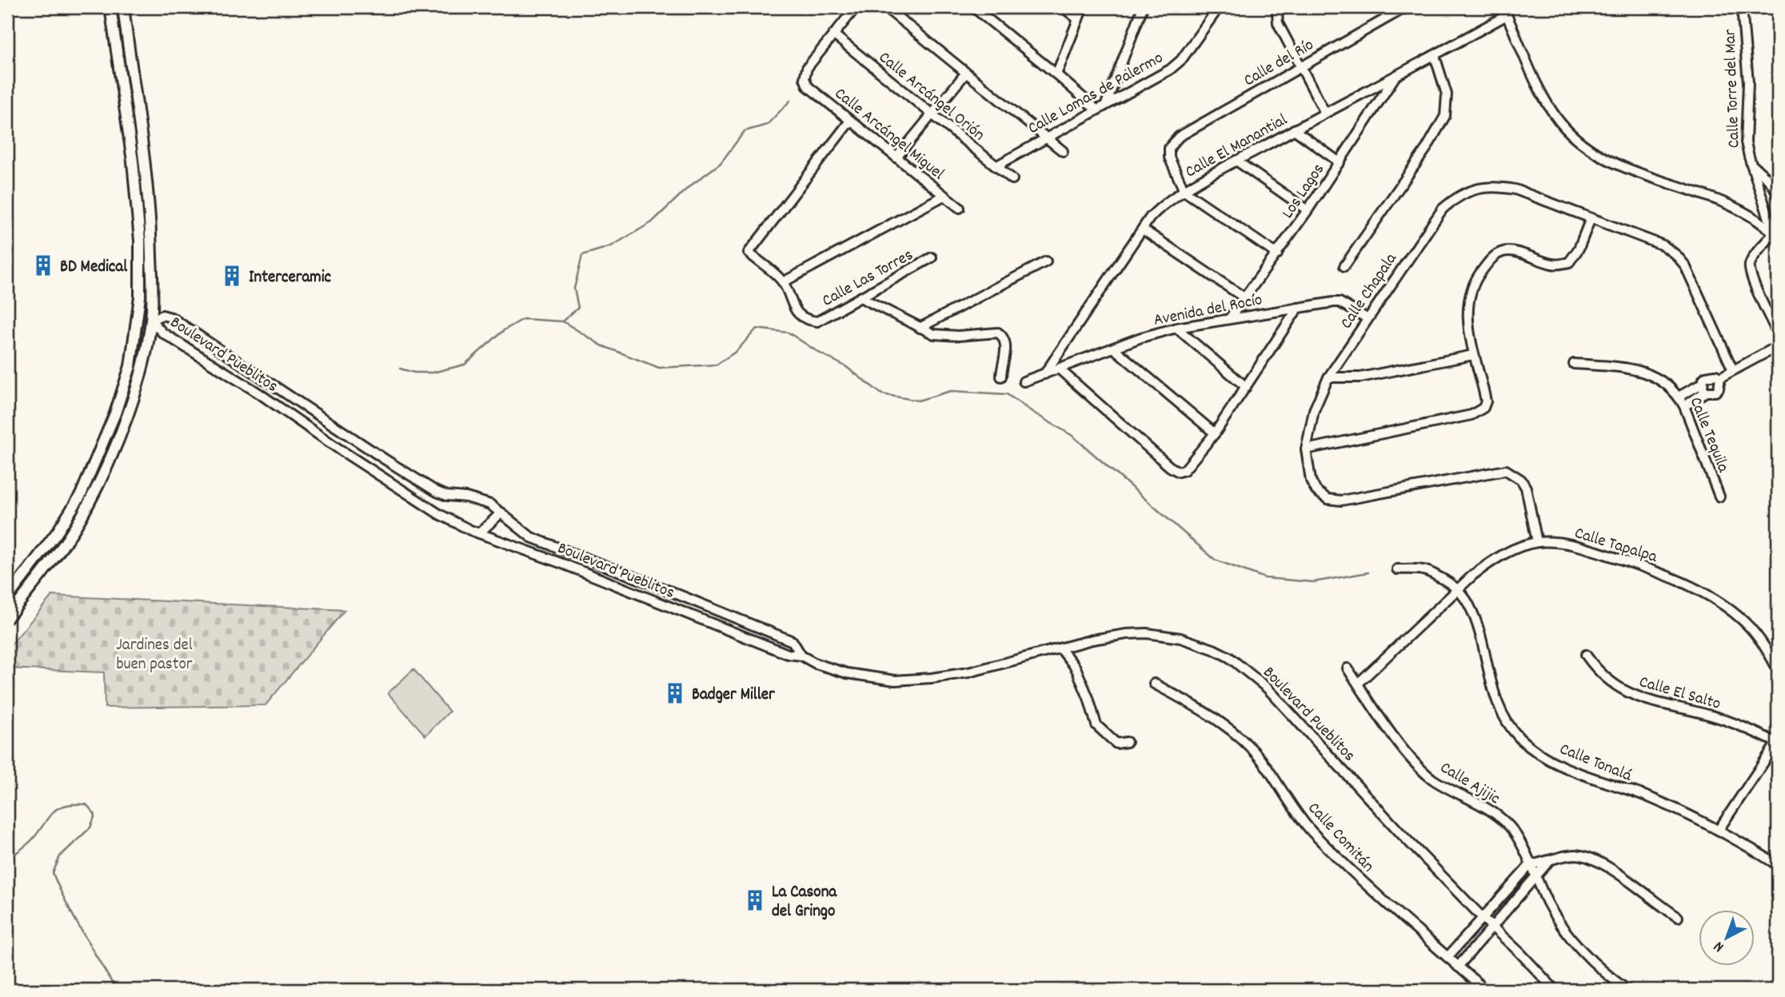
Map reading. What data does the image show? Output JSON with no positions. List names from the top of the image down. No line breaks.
{"streets":{"street":["Calle del Río","Calle Torre del Mar","Calle Lomas de Palermo","Calle Arcángel Orión","Calle Arcángel Miguel","Calle El Manantial","Los Lagos","Calle Las Torres","Calle Chapala","Avenida del Rocío","Boulevard Pueblitos","Calle Tequila","Calle Tapalpa","Calle El Salto","Calle Tonalá","Calle Ajijic","Calle Comitán"]},"crossings":[["Calle del Río","Calle El Manantial"],["Calle Lomas de Palermo","Calle Arcángel Orión"],["Calle Arcángel Orión","Calle Arcángel Miguel"],["Calle Arcángel Miguel","Calle Las Torres"],["Calle El Manantial","Los Lagos"],["Calle El Manantial","Avenida del Rocío"],["Los Lagos","Avenida del Rocío"],["Calle Chapala","Avenida del Rocío"],["Calle Chapala","Calle Tapalpa"],["Calle Tapalpa","Calle Tonalá"],["Calle Tapalpa","Calle Ajijic"]],"parks":["Jardines del buen pastor"],"places":{"building":["BD Medical","Interceramic","Badger Miller","La Casona del Gringo"]},"north":"bottom left"}
